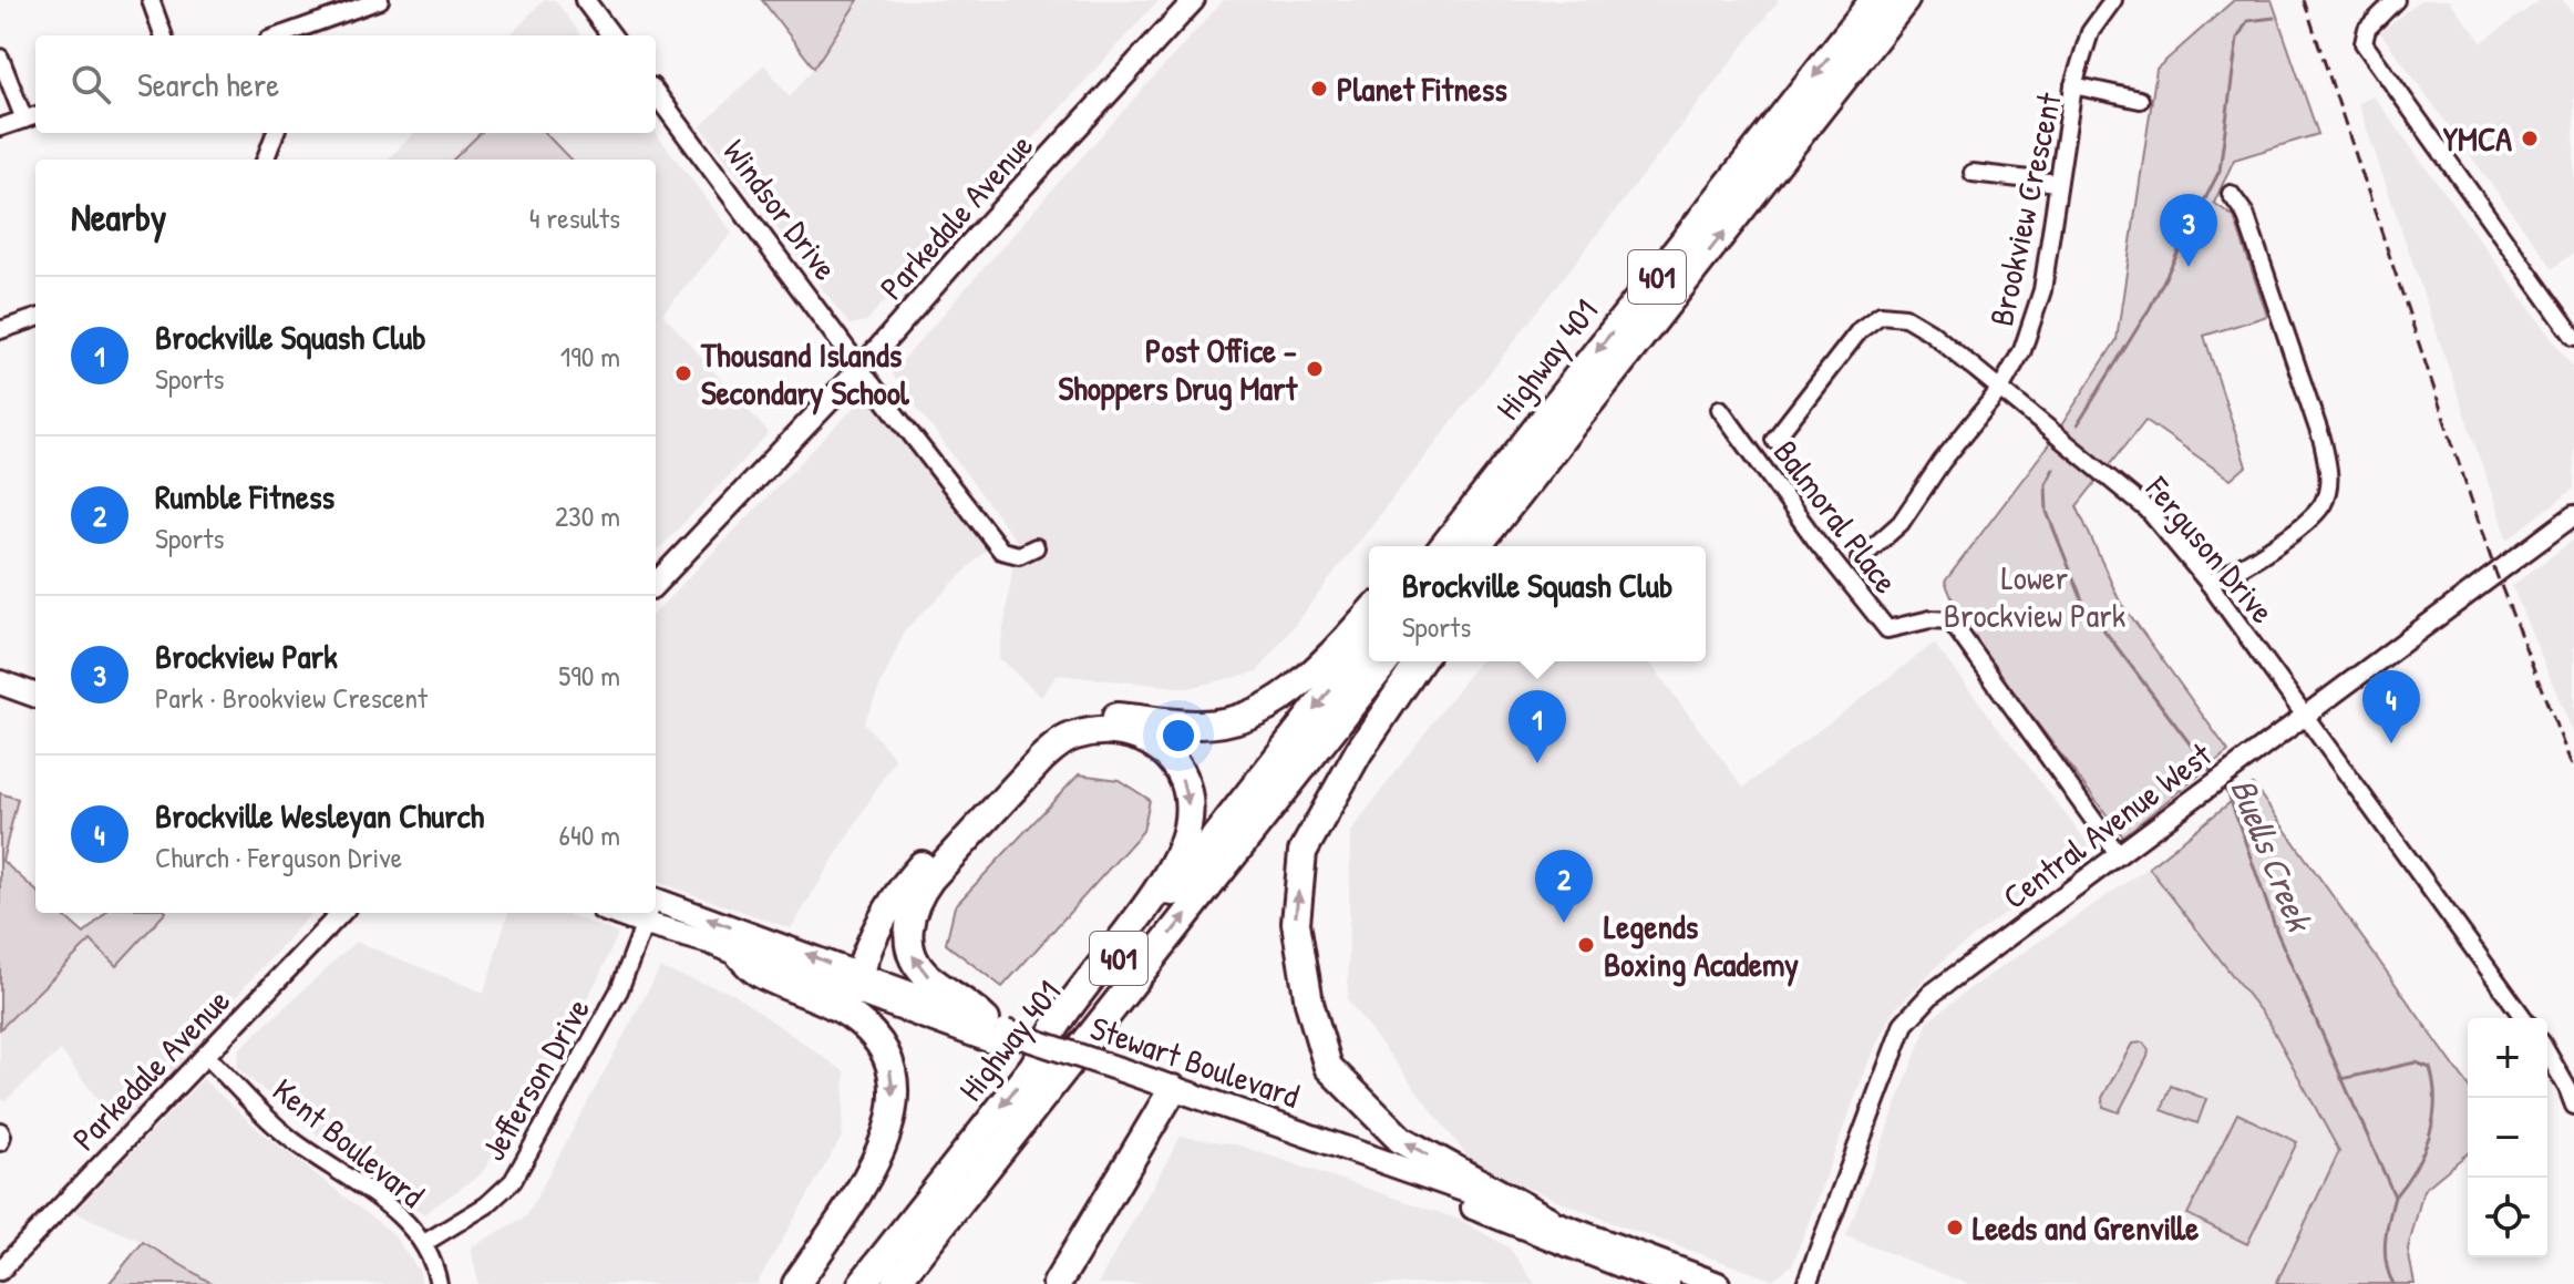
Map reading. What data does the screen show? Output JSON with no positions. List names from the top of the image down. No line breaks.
{"streets":{"highway":["401","Highway 401"],"main road":["Parkedale Avenue","Stewart Boulevard"],"street":["Windsor Drive","Brookview Crescent","Balmoral Place","Ferguson Drive","Central Avenue West","Jefferson Drive","Kent Boulevard"]},"crossings":[["Windsor Drive","Parkedale Avenue"],["Brookview Crescent","Ferguson Drive"],["Parkedale Avenue","Kent Boulevard"],["Balmoral Place","Central Avenue West"],["Ferguson Drive","Central Avenue West"],["Jefferson Drive","Kent Boulevard"]],"water":["Buells Creek"],"parks":["Lower Brockview Park"],"places":["Planet Fitness","YMCA","Post Office - Shoppers Drug Mart","Thousand Islands Secondary School","Legends Boxing Academy","Leeds and Grenville"],"page":{"search":"Search here","heading":["Nearby","4 results"],"pins":["3","4","1","2"],"list":[{"mark":"1","name":"Brockville Squash Club","note":"Sports","value":"190 m"},{"mark":"2","name":"Rumble Fitness","note":"Sports","value":"230 m"},{"mark":"3","name":"Brockview Park","note":"Park · Brookview Crescent","value":"590 m"},{"mark":"4","name":"Brockville Wesleyan Church","note":"Church · Ferguson Drive","value":"640 m"}],"popup":["Brockville Squash Club","Sports"],"map_buttons":["+","−"]}}
